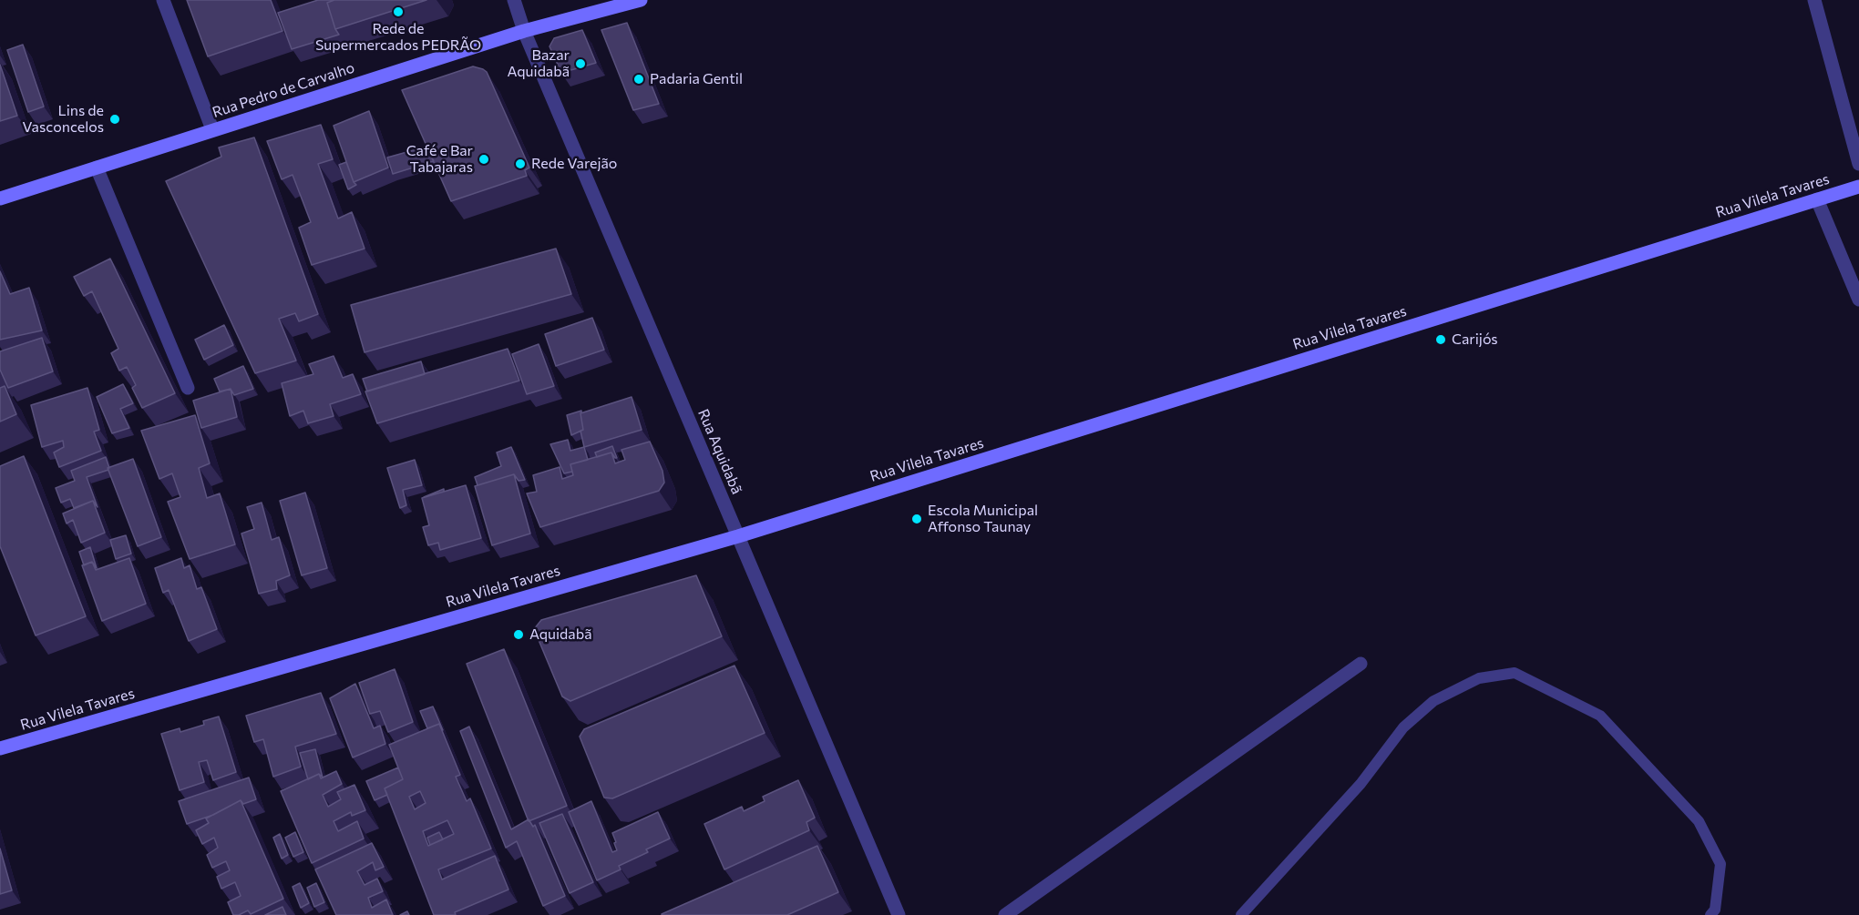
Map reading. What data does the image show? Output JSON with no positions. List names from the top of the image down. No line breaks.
{"streets":{"street":["Rua Pedro de Carvalho","Rua Vilela Tavares","Rua Aquidabã"]},"crossings":[["Rua Pedro de Carvalho","Rua Aquidabã"],["Rua Vilela Tavares","Rua Aquidabã"]],"places":["Rede de Supermercados PEDRÃO","Bazar Aquidabã","Padaria Gentil","Lins de Vasconcelos","Café e Bar Tabajaras","Rede Varejão","Carijós","Escola Municipal Affonso Taunay","Aquidabã"]}
